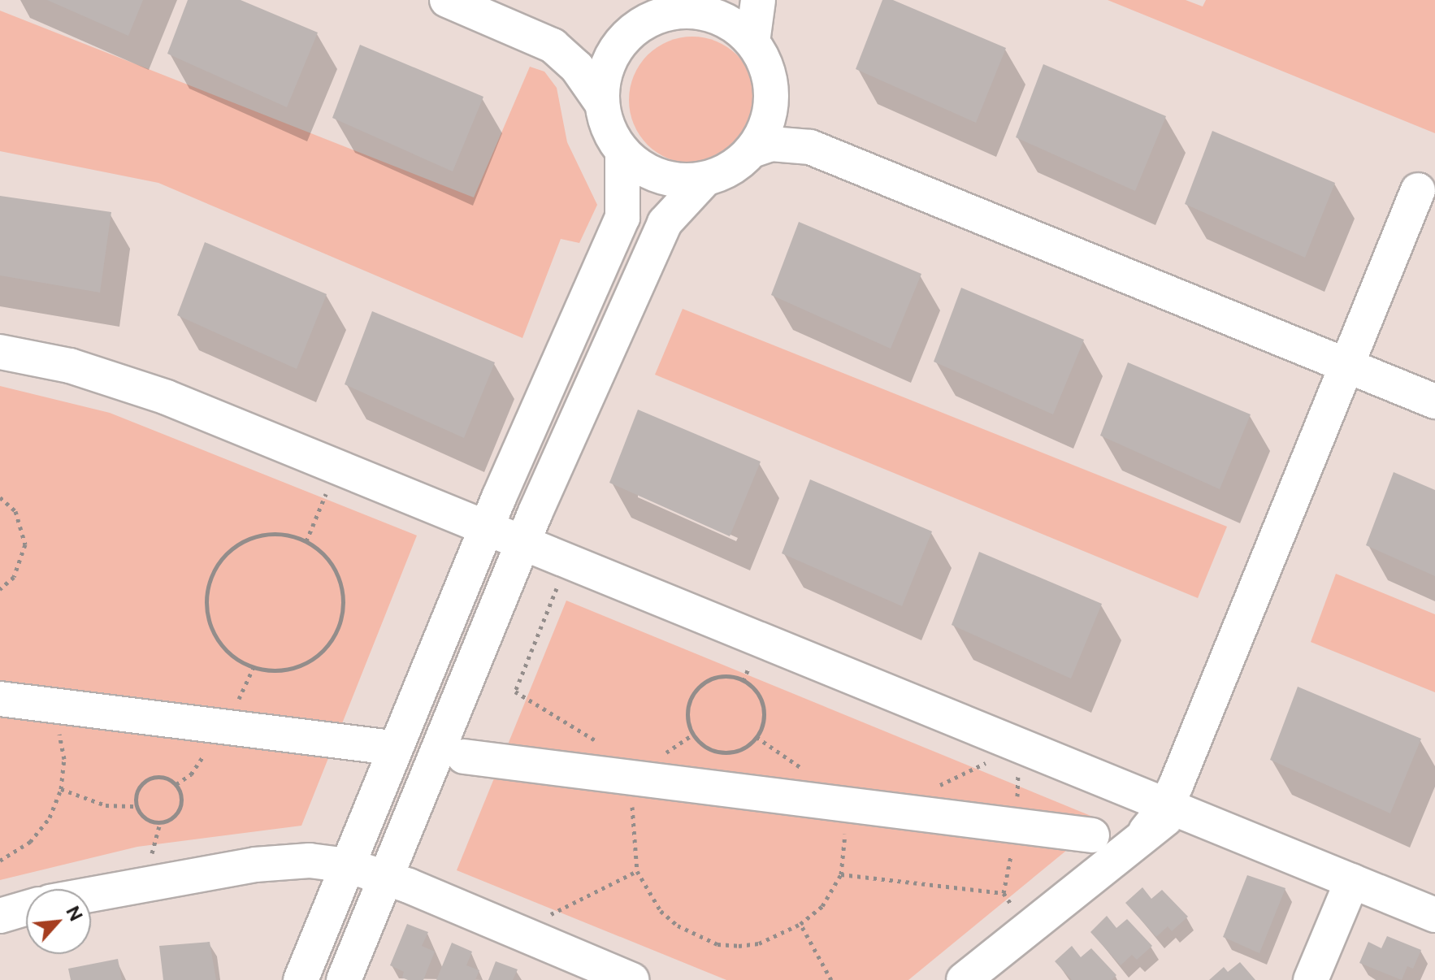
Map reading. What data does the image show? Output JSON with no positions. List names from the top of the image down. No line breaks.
{"north":"top right"}
